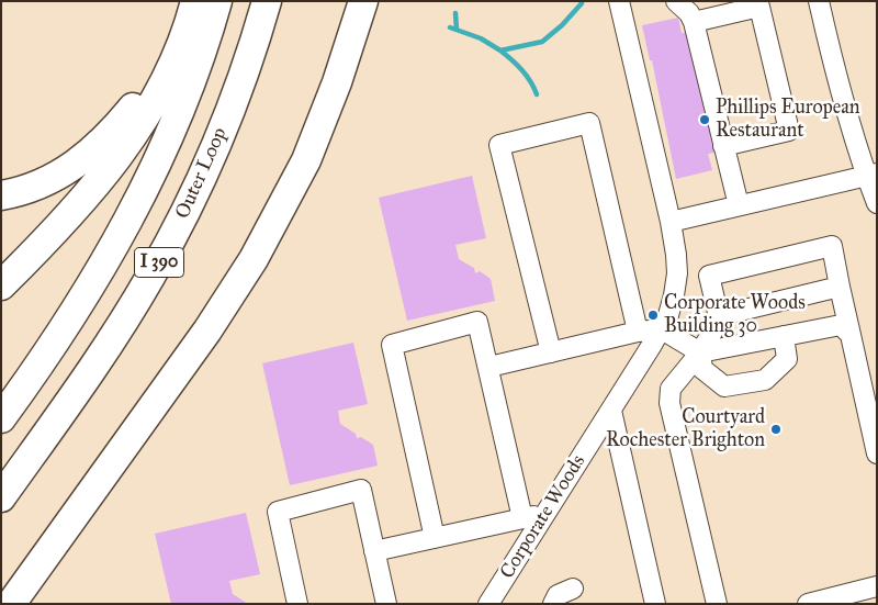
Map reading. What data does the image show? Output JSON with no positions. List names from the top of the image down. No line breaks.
{"streets":{"highway":["Outer Loop","I 390"],"street":["Corporate Woods"]},"places":["Phillips European Restaurant","Corporate Woods Building 30","Courtyard Rochester Brighton"]}
